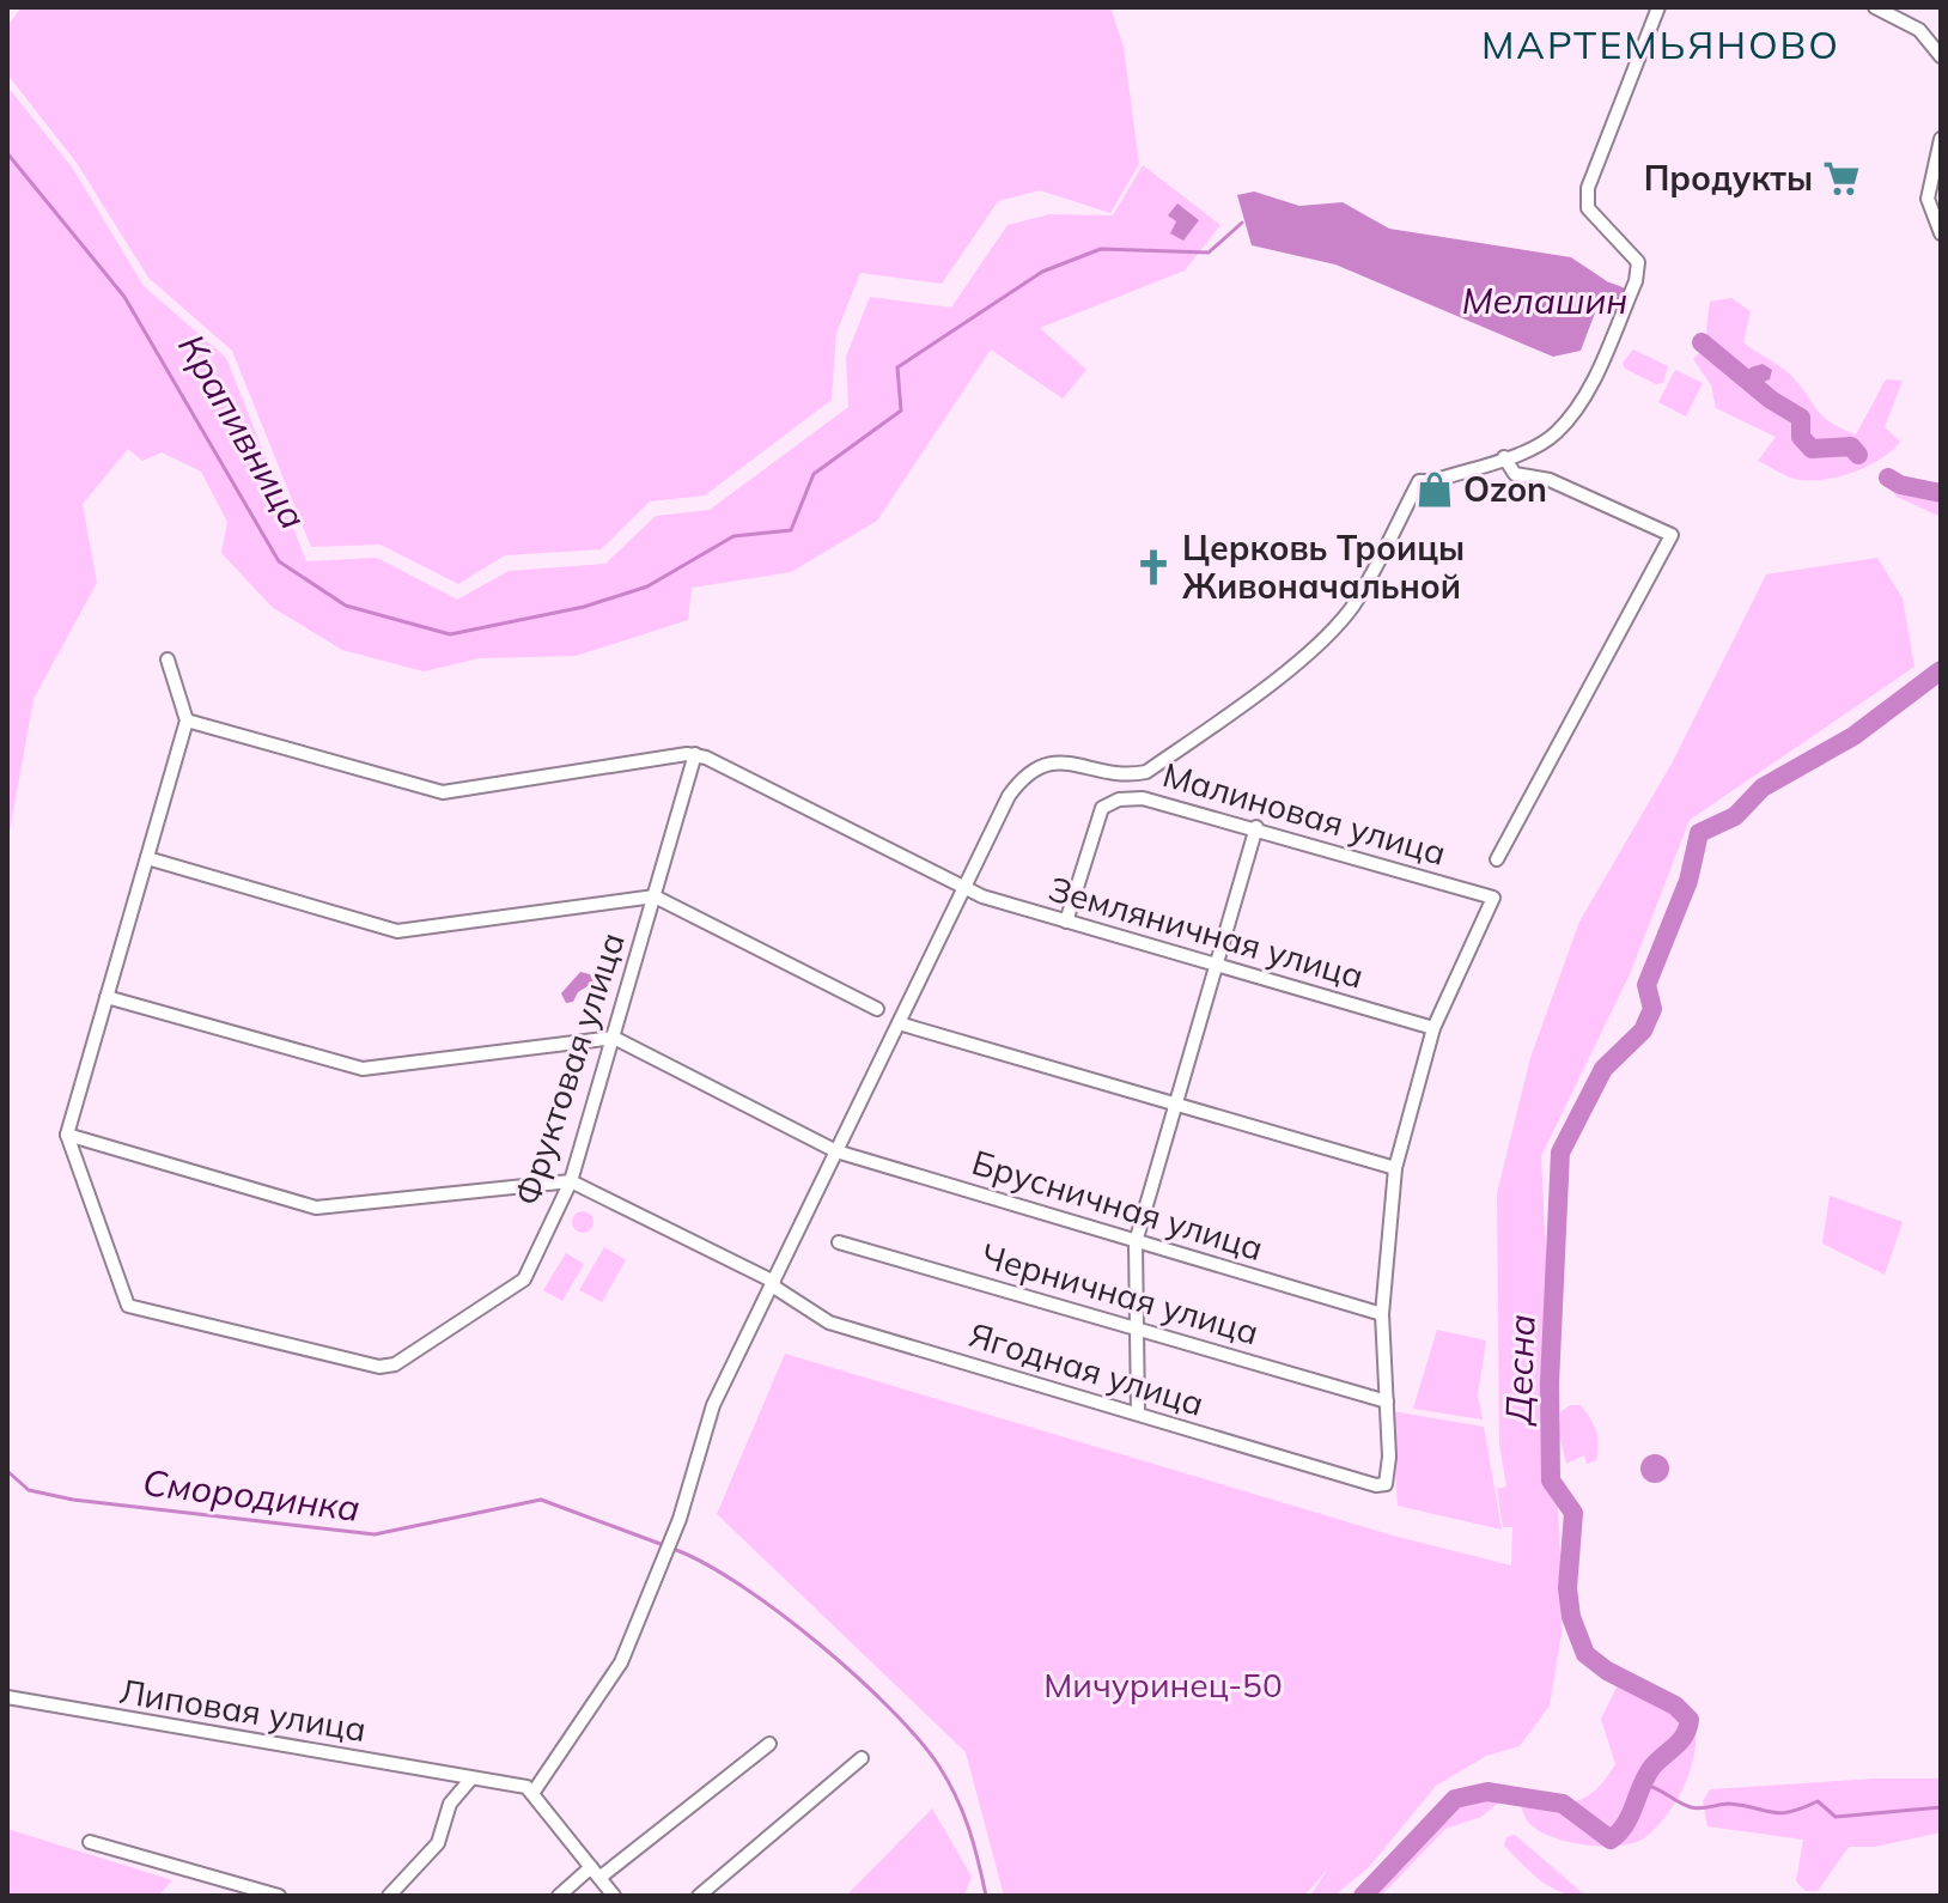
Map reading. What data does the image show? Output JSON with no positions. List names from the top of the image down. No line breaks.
{"streets":{"street":["Малиновая улица","Земляничная улица","Фруктовая улица","Брусничная улица","Черничная улица","Ягодная улица","Липовая улица"]},"crossings":[["Малиновая улица","Земляничная улица"],["Фруктовая улица","Брусничная улица"],["Фруктовая улица","Ягодная улица"],["Черничная улица","Ягодная улица"]],"districts":["МАРТЕМЬЯНОВО"],"water":["Мелашин","Крапивница","Десна","Смородинка"],"parks":["Мичуринец-50"],"places":{"supermarket":["Продукты"],"shop":["Ozon"],"church":["Церковь Троицы Живоначальной"]}}
